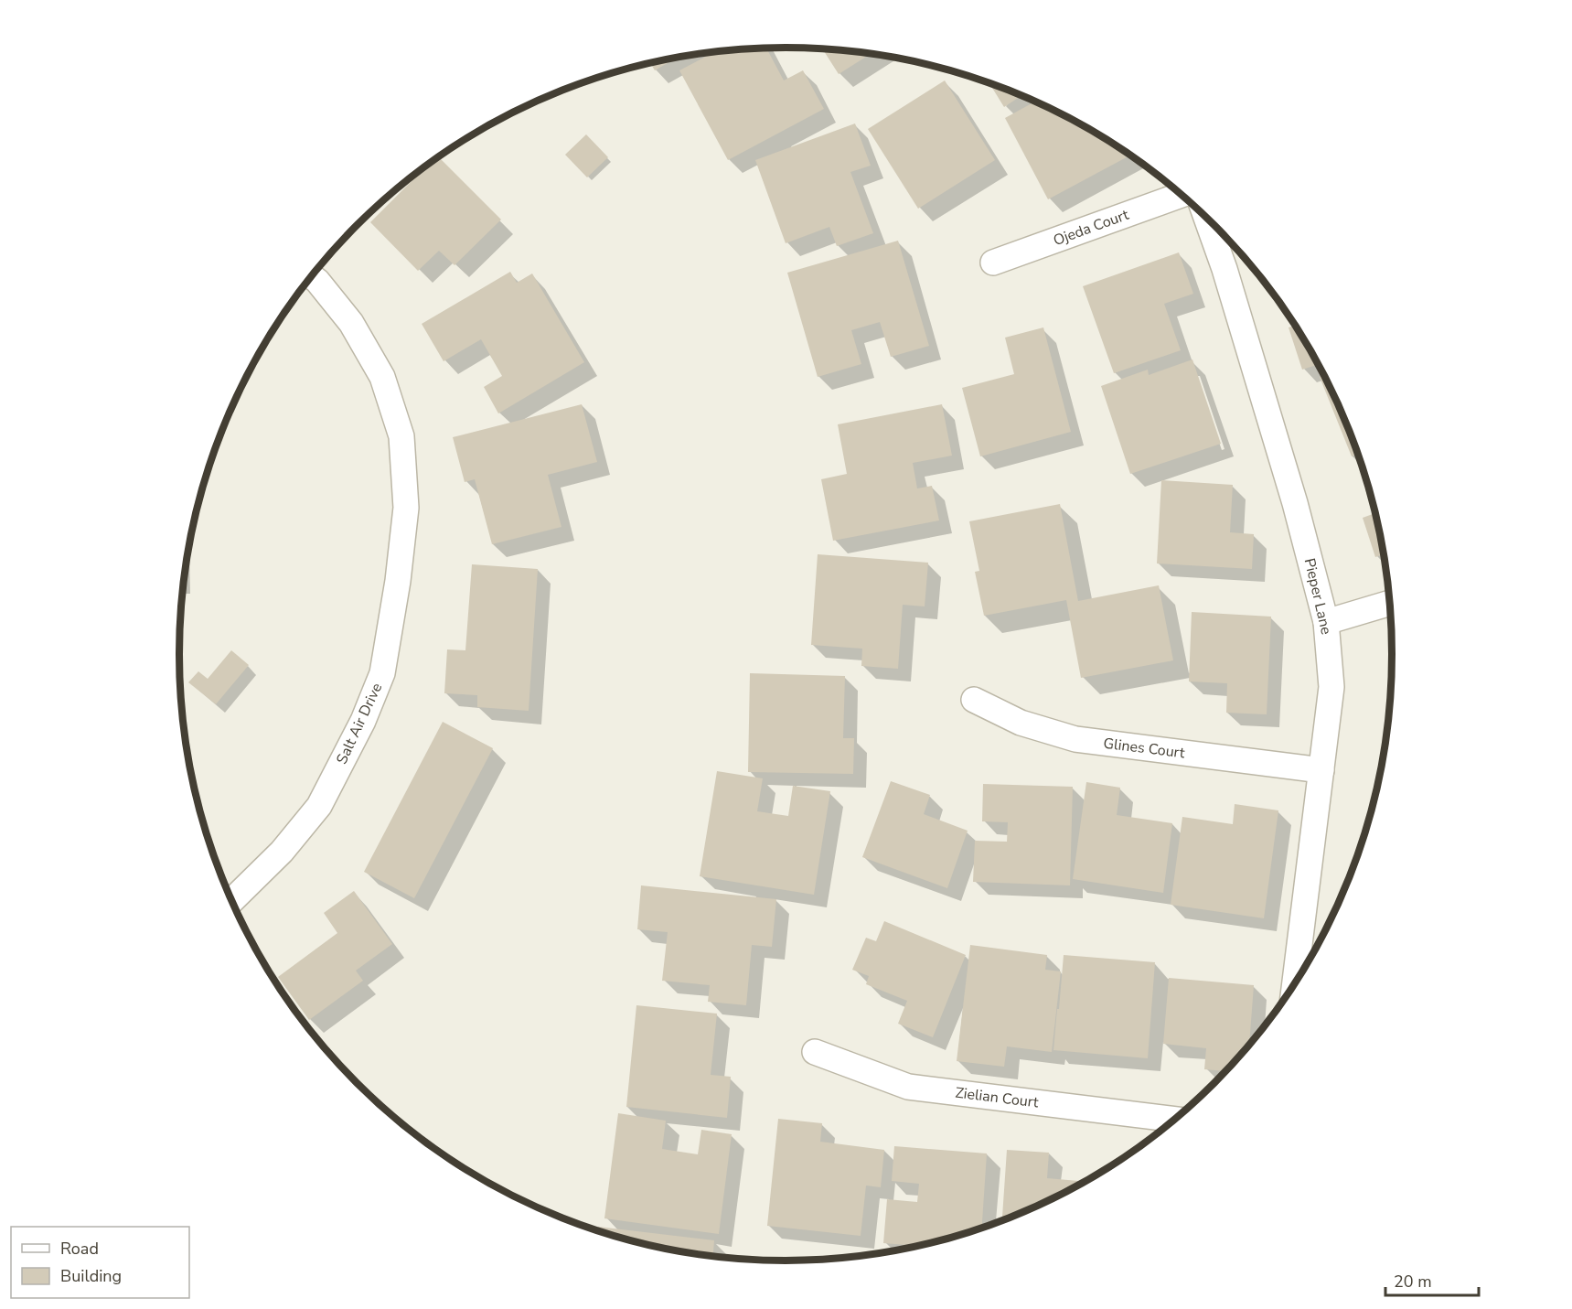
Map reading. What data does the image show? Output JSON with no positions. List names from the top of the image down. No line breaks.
{"streets":{"street":["Ojeda Court","Pieper Lane","Salt Air Drive","Glines Court","Zielian Court"]},"crossings":[["Pieper Lane","Glines Court"]],"legend":["Road","Building"],"scale_bar":"20 m"}
